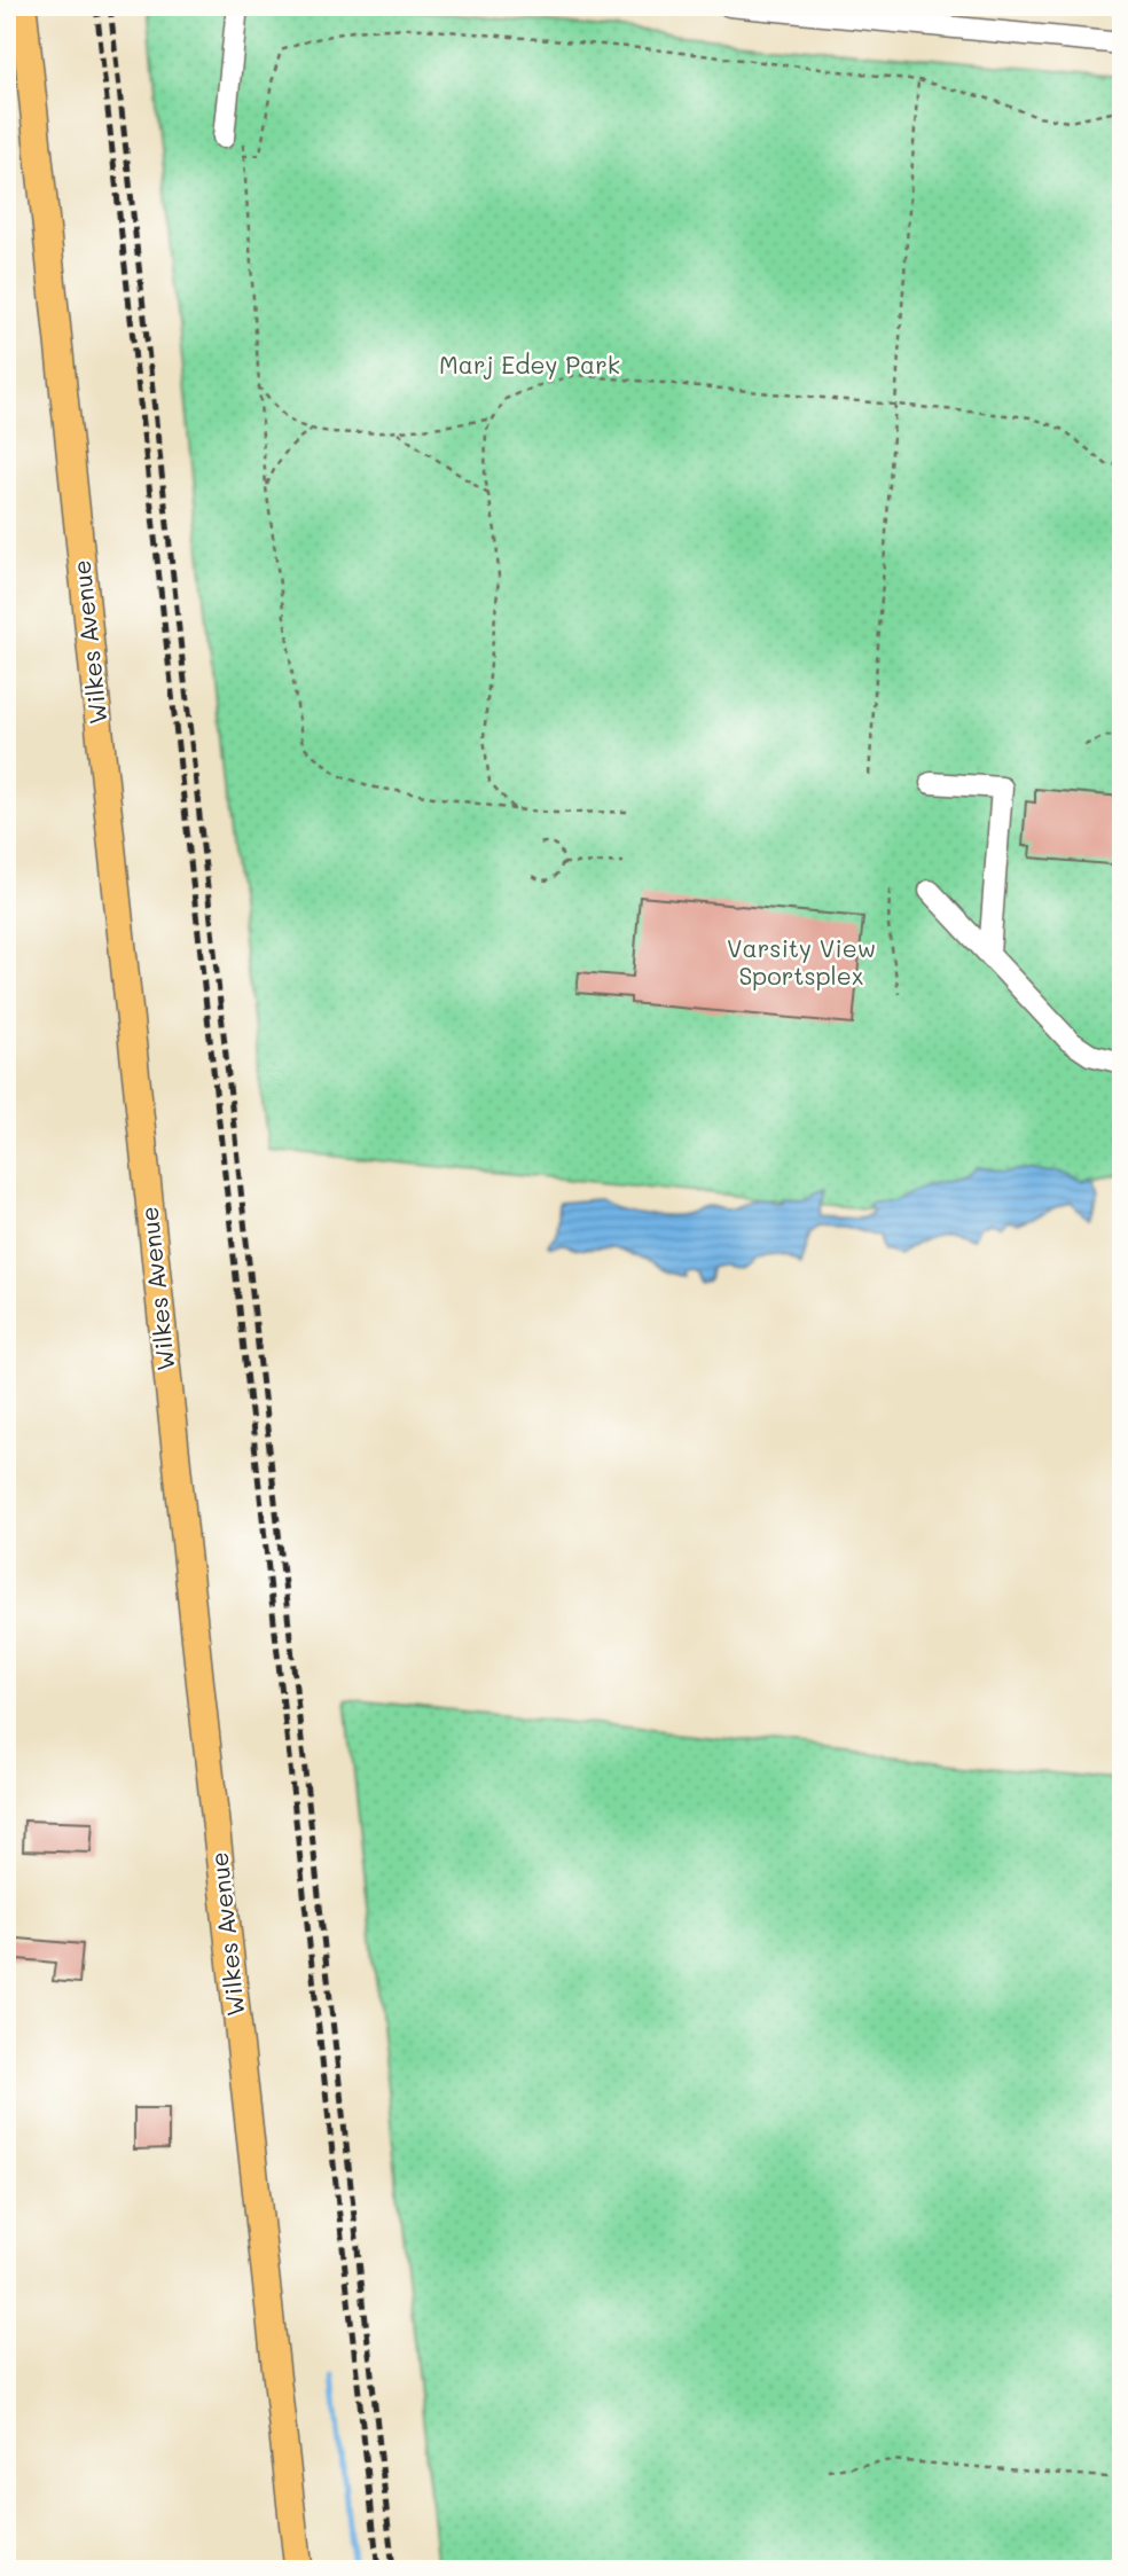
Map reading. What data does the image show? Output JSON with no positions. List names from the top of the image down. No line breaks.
{"streets":{"main road":["Wilkes Avenue"]},"parks":["Marj Edey Park","Varsity View Sportsplex"]}
